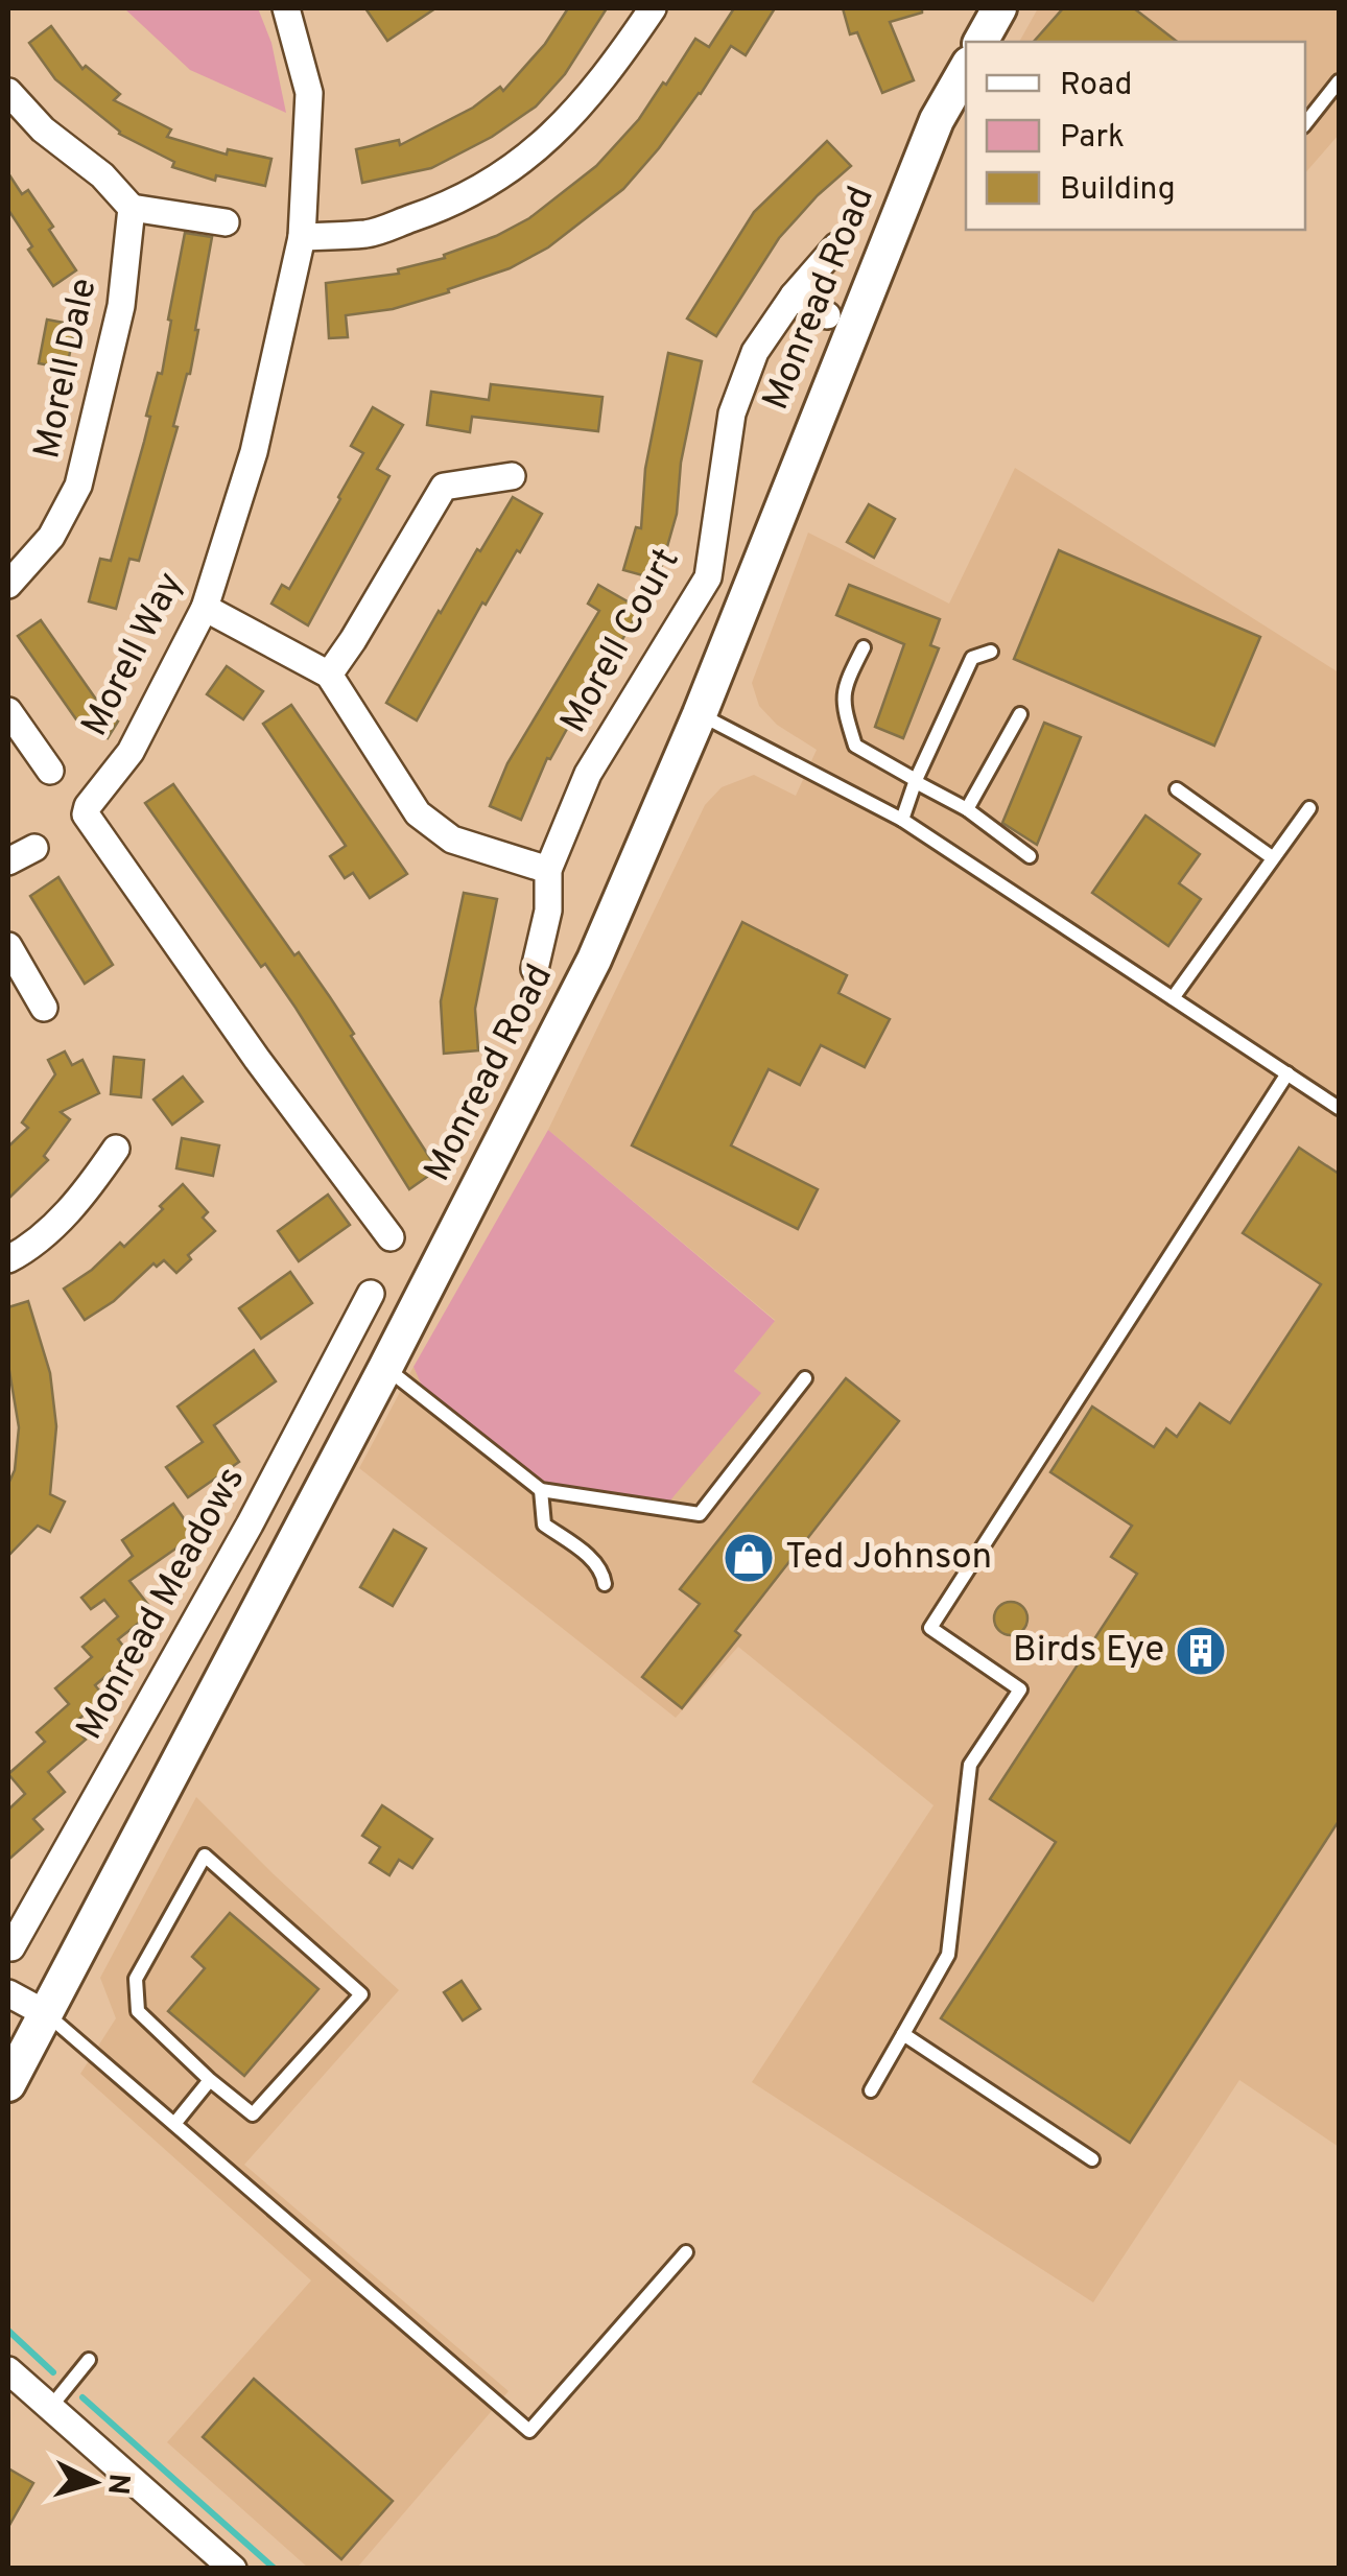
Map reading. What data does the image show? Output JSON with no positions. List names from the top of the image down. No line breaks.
{"streets":{"street":["Monread Road","Morell Dale","Morell Court","Morell Way","Monread Meadows"]},"places":{"shop":["Ted Johnson"],"building":["Birds Eye"]},"legend":["Road","Park","Building"],"north":"right"}
